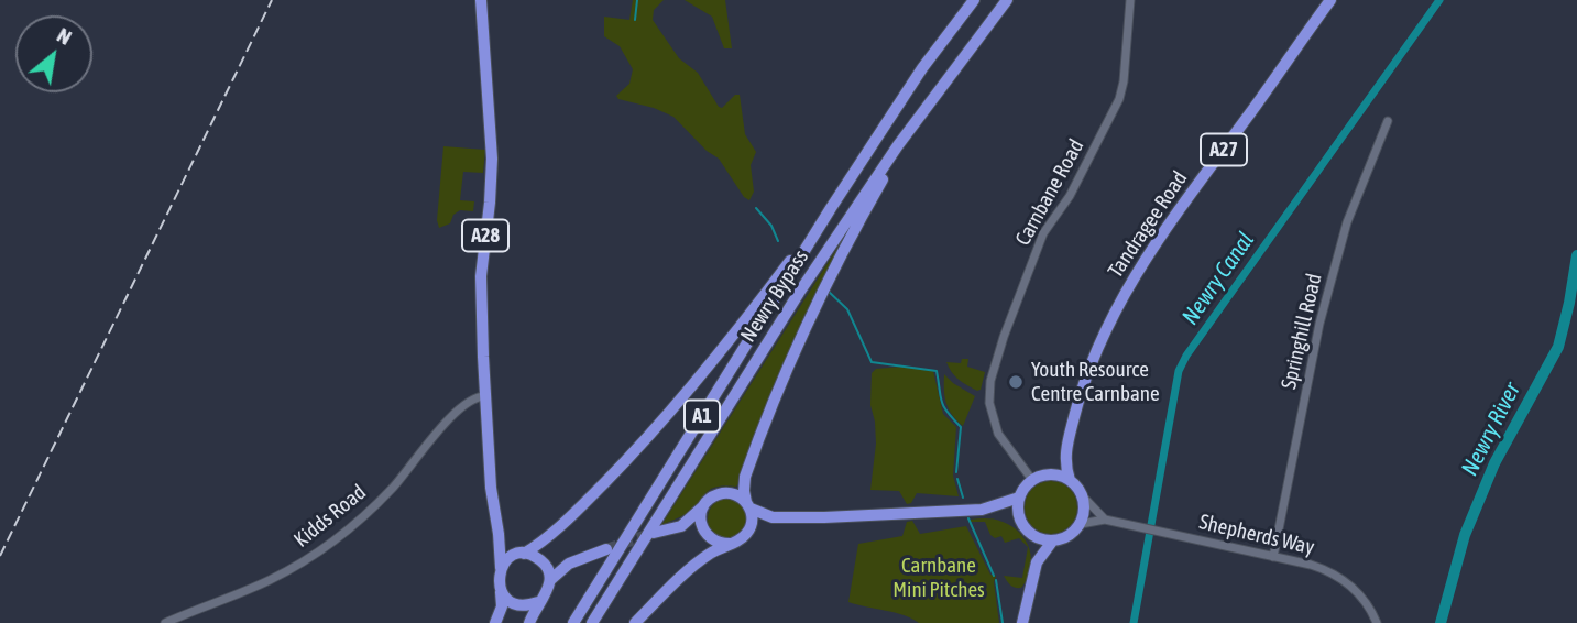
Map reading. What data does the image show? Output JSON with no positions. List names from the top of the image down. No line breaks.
{"streets":{"highway":["A27","Tandragee Road","A28","Newry Bypass","A1"],"street":["Carnbane Road","Springhill Road","Kidds Road","Shepherds Way"]},"crossings":[["A27","Carnbane Road"],["A27","Tandragee Road"],["A27","Shepherds Way"],["Carnbane Road","Tandragee Road"],["Carnbane Road","Shepherds Way"],["Tandragee Road","Shepherds Way"],["A28","Kidds Road"],["Springhill Road","Shepherds Way"]],"water":["Newry Canal","Newry River"],"parks":["Carnbane Mini Pitches"],"places":["Youth Resource Centre Carnbane"],"north":"top right"}
